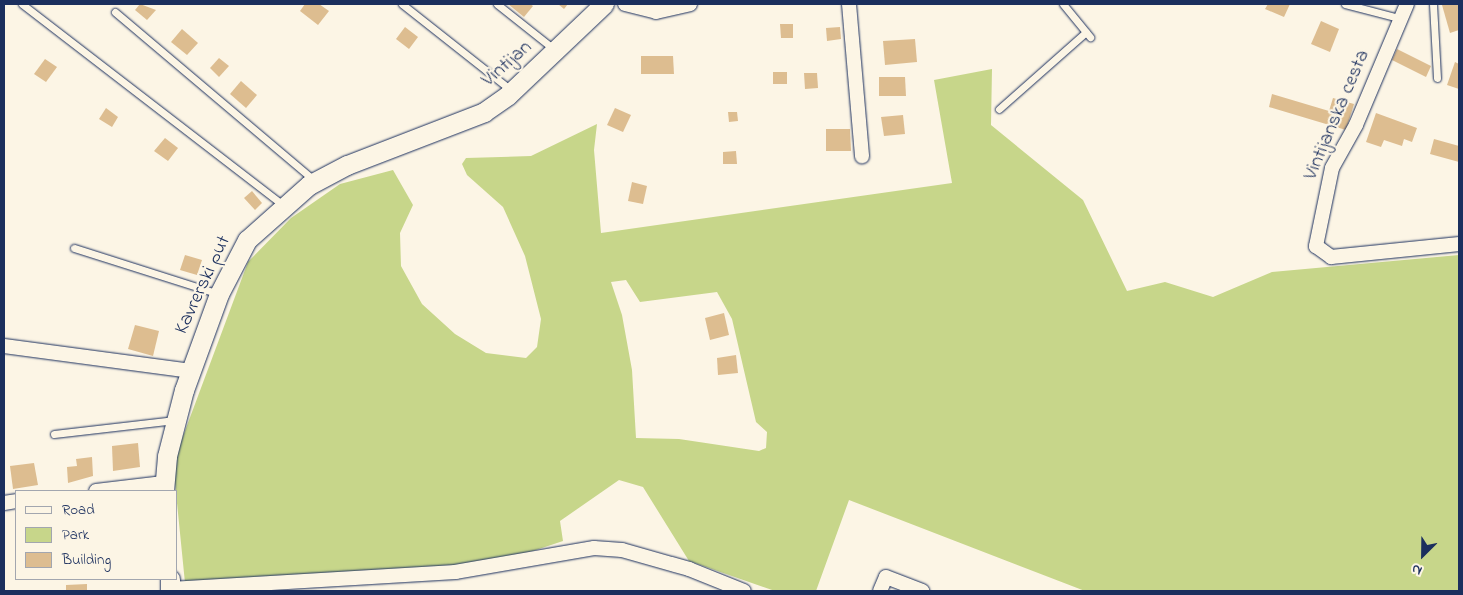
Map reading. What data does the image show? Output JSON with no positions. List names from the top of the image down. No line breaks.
{"streets":{"main road":["Vintijan","Kavrerski put"],"street":["Vintijanska cesta"]},"crossings":[["Vintijan","Kavrerski put"]],"legend":["Road","Park","Building"],"north":"bottom left"}
